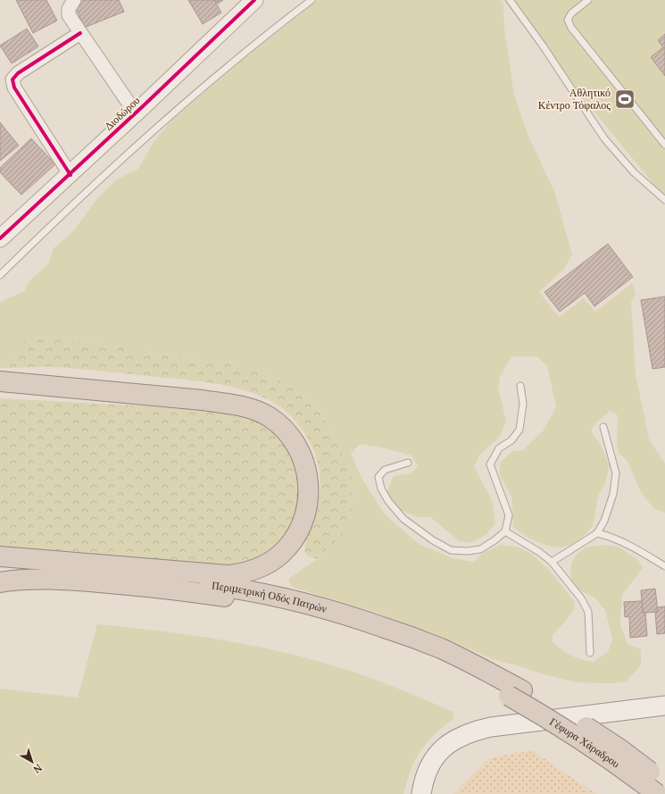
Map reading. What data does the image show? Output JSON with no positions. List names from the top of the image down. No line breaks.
{"streets":{"highway":["Περιμετρική Οδός Πατρών","Γέφυρα Χάραδρου"],"street":["Διοδώρου"]},"crossings":[["Περιμετρική Οδός Πατρών","Γέφυρα Χάραδρου"]],"places":{"sports":["Αθλητικό Κέντρο Τόφαλος"]},"north":"bottom right"}
